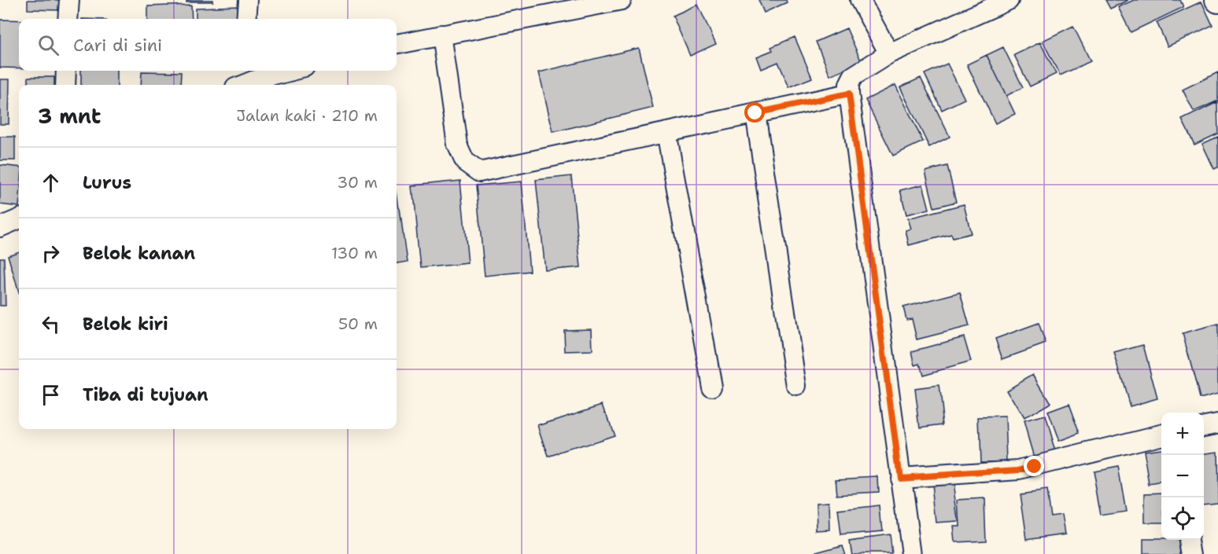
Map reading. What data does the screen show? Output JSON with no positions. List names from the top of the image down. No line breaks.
{"page":{"search":"Cari di sini","heading":["3 mnt","Jalan kaki · 210 m"],"list":[["Lurus","30 m"],["Belok kanan","130 m"],["Belok kiri","50 m"],"Tiba di tujuan"],"map_buttons":["+","−"]}}
